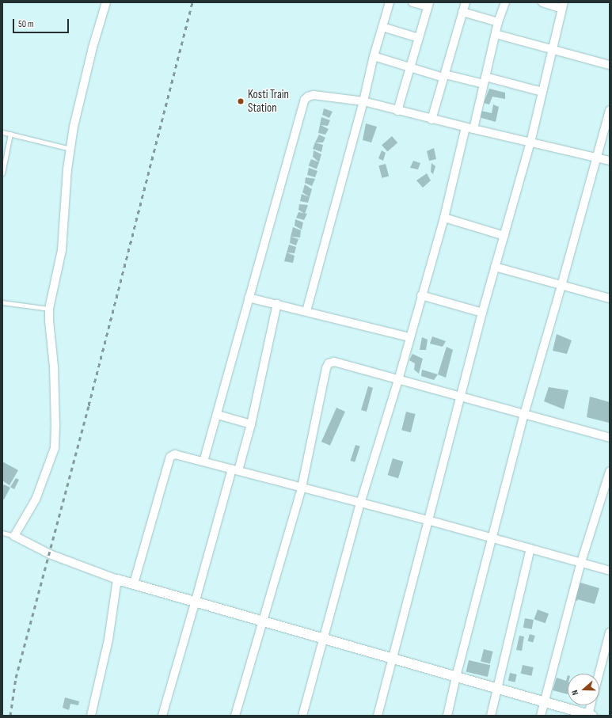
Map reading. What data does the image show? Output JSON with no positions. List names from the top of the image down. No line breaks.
{"places":["Kosti Train Station"],"scale_bar":"50 m","north":"left"}
